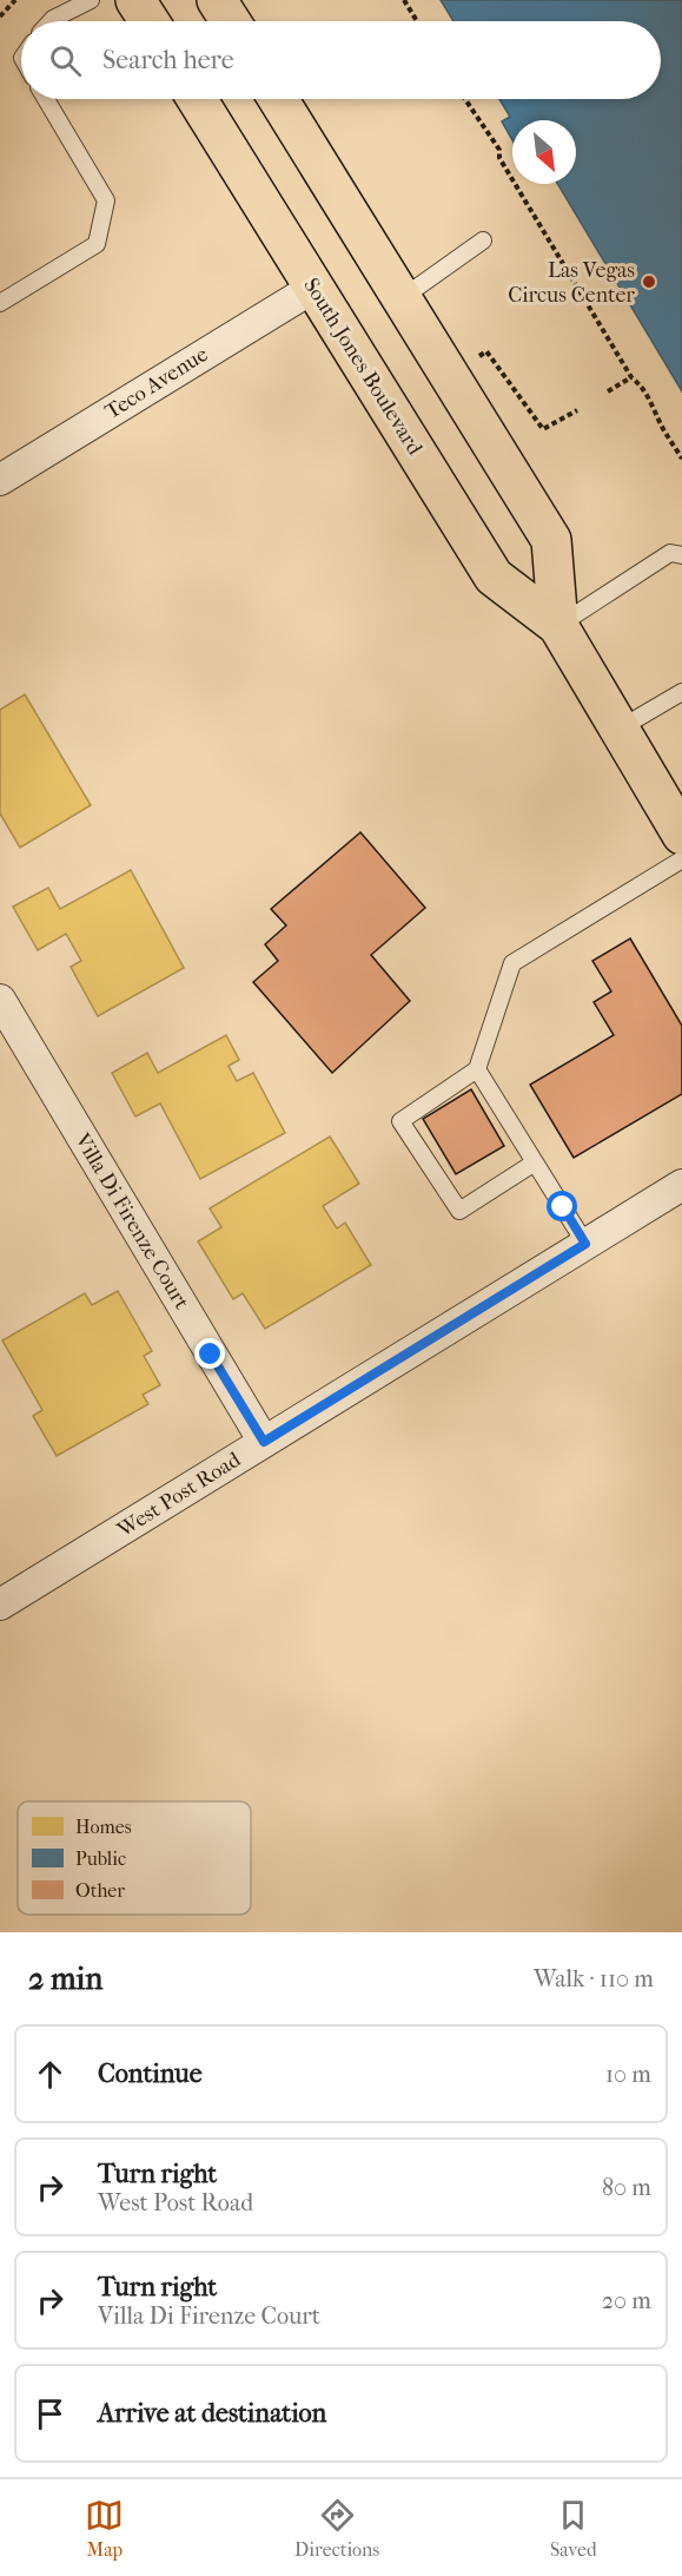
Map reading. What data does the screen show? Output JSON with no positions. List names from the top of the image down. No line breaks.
{"streets":{"main road":["South Jones Boulevard"],"street":["Teco Avenue","Villa Di Firenze Court","West Post Road"]},"crossings":[["South Jones Boulevard","Teco Avenue"],["Villa Di Firenze Court","West Post Road"]],"places":["Las Vegas Circus Center"],"legend":["Homes","Public","Other"],"north":"bottom right","page":{"search":"Search here","heading":["2 min","Walk · 110 m"],"list":[["Continue","10 m"],["Turn right","West Post Road","80 m"],["Turn right","Villa Di Firenze Court","20 m"],"Arrive at destination"],"nav":["Map","Directions","Saved"]}}
